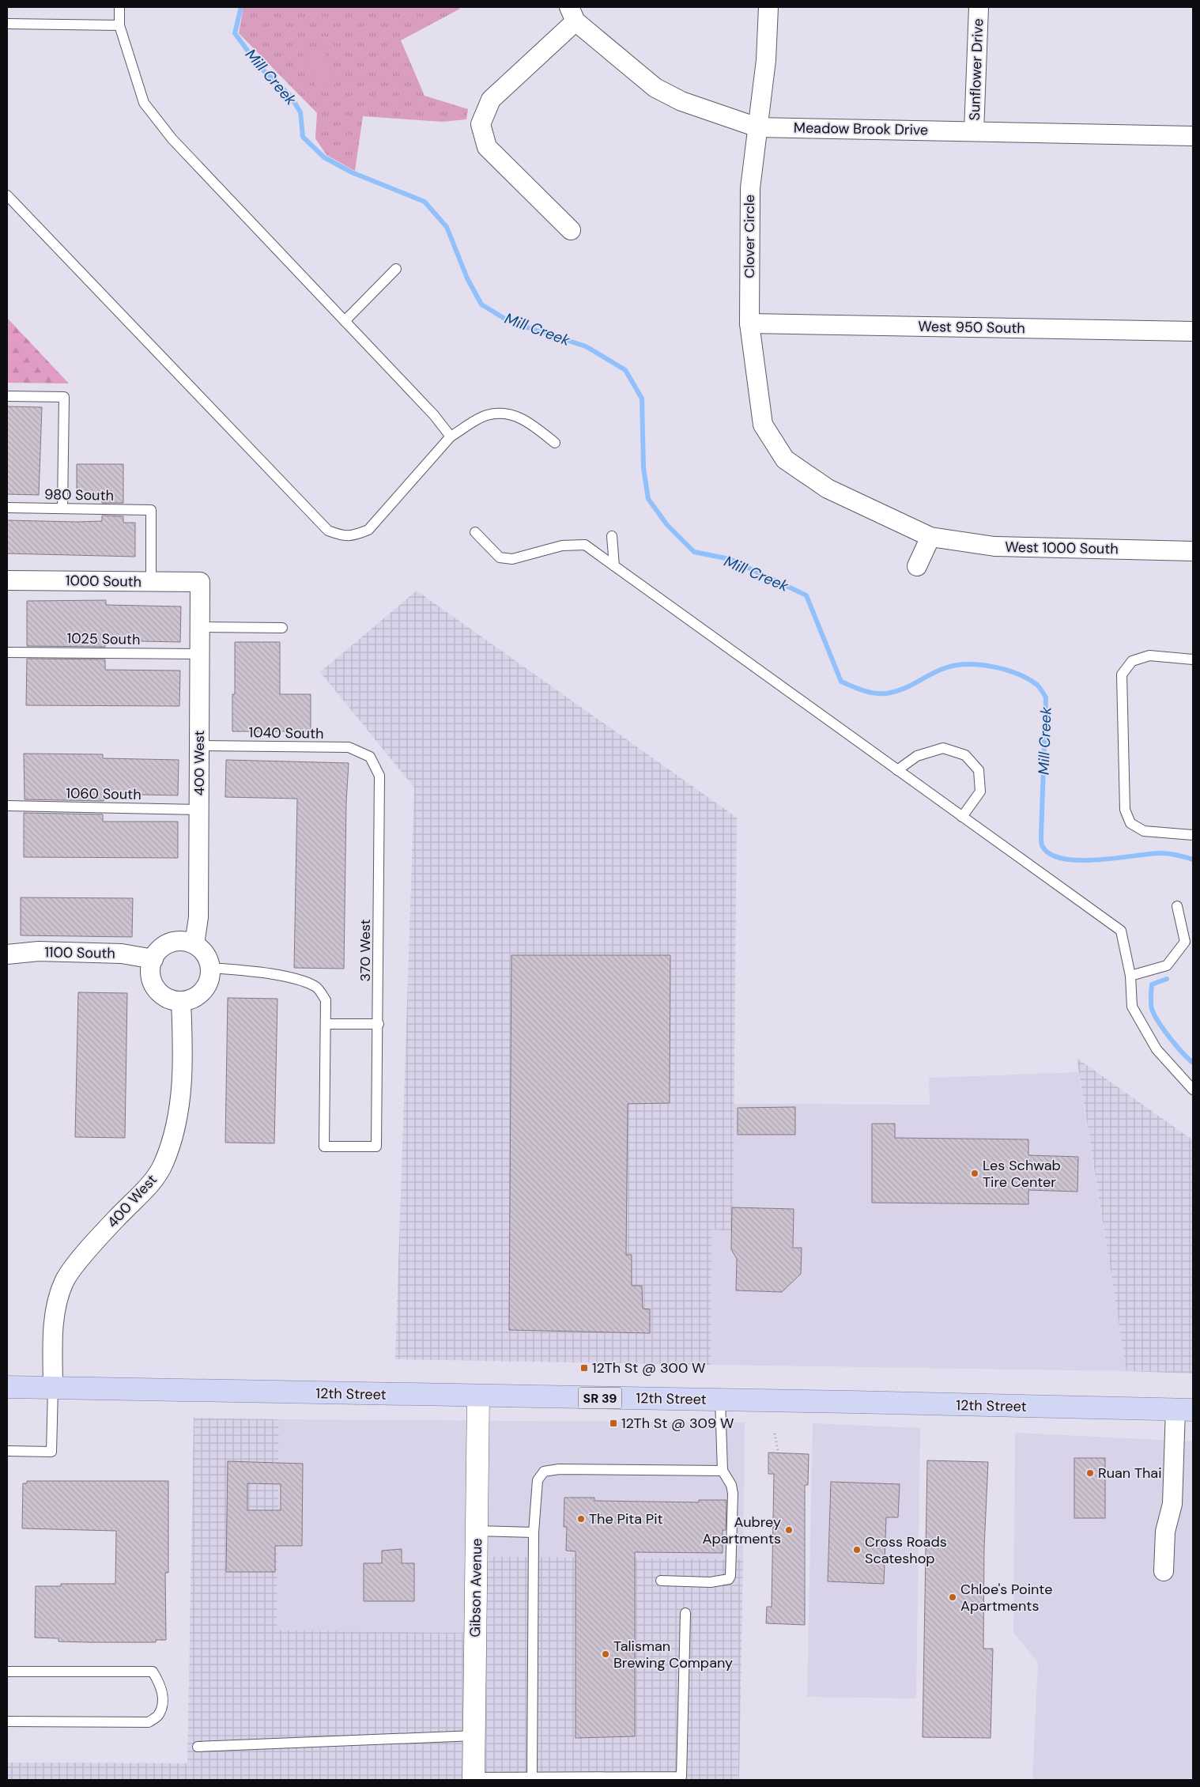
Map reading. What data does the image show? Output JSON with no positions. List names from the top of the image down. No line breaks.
{"streets":{"main road":["12th Street","SR 39"],"street":["Sunflower Drive","Meadow Brook Drive","Clover Circle","West 950 South","West 1000 South","1000 South","400 West","1100 South","Gibson Avenue"],"lane":["980 South","1025 South","1040 South","1060 South","370 West"]},"crossings":[["Sunflower Drive","Meadow Brook Drive"],["Meadow Brook Drive","Clover Circle"],["Clover Circle","West 950 South"],["Clover Circle","West 1000 South"],["980 South","1000 South"],["1000 South","400 West"],["1025 South","400 West"],["1040 South","400 West"],["1040 South","370 West"],["400 West","1060 South"],["400 West","1100 South"],["400 West","12th Street"],["12th Street","Gibson Avenue"]],"water":["Mill Creek"],"places":{"other":["Les Schwab Tire Center","Ruan Thai","The Pita Pit","Aubrey Apartments","Cross Roads Scateshop","Chloe's Pointe Apartments","Talisman Brewing Company"],"transit":["12Th St @ 300 W","12Th St @ 309 W"]}}
